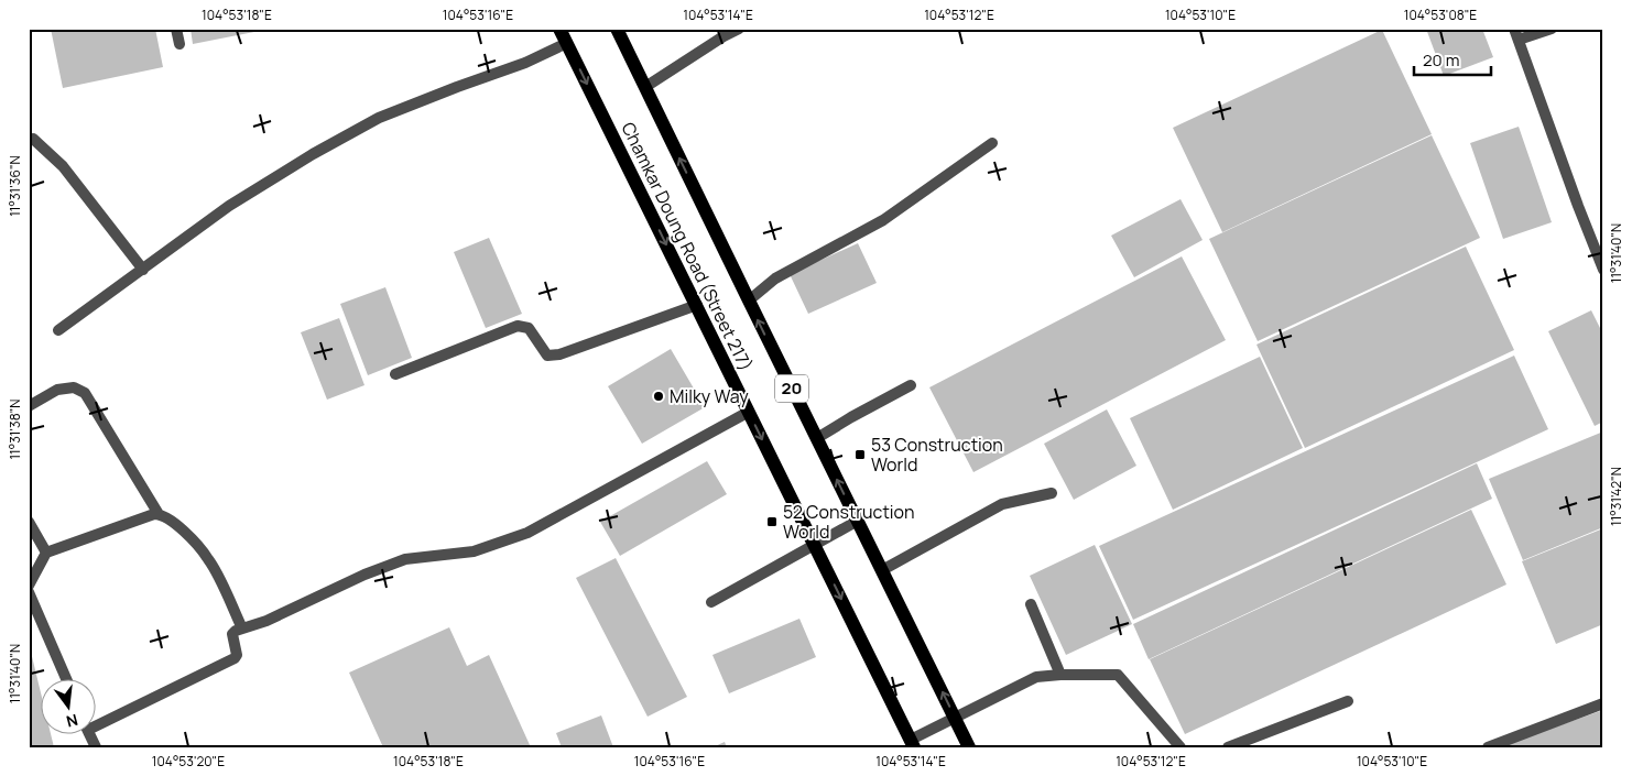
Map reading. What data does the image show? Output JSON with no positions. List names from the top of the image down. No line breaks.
{"streets":{"main road":["Chamkar Doung Road (Street 217)","20"]},"places":{"other":["Milky Way"],"transit":["53 Construction World","52 Construction World"]},"scale_bar":"20 m","north":"bottom","coordinates":["104°53'18\"E","104°53'16\"E","104°53'14\"E","104°53'12\"E","104°53'10\"E","104°53'08\"E","11°31'36\"N","11°31'40\"N","11°31'38\"N","11°31'42\"N","104°53'20\"E"]}
